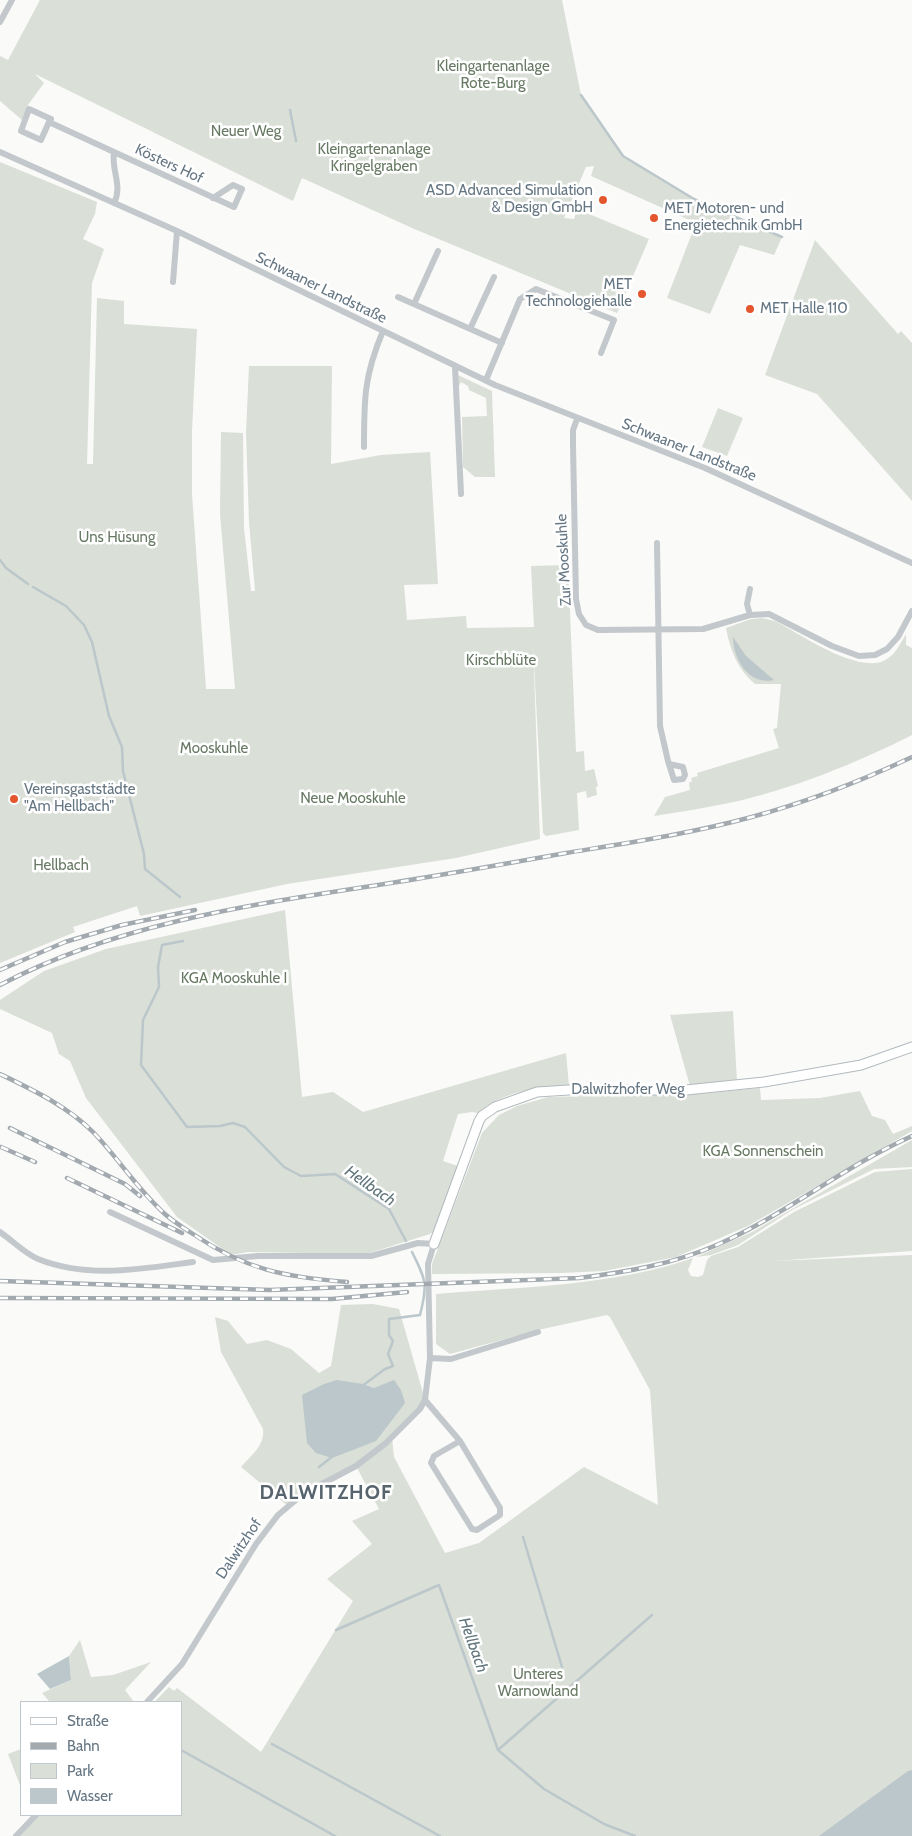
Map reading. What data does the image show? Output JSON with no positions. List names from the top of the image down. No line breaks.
{"streets":{"street":["Kösters Hof","Schwaaner Landstraße","Zur Mooskuhle","Dalwitzhofer Weg","Dalwitzhof"]},"crossings":[["Kösters Hof","Schwaaner Landstraße"],["Schwaaner Landstraße","Zur Mooskuhle"],["Dalwitzhofer Weg","Dalwitzhof"]],"districts":["DALWITZHOF"],"water":["Hellbach"],"parks":["Kleingartenanlage Rote-Burg","Neuer Weg","Kleingartenanlage Kringelgraben","Uns Hüsung","Kirschblüte","Mooskuhle","Neue Mooskuhle","Hellbach","KGA Mooskuhle I","KGA Sonnenschein","Unteres Warnowland"],"places":["ASD Advanced Simulation & Design GmbH","MET Motoren- und Energietechnik GmbH","MET Technologiehalle","MET Halle 110","Vereinsgaststädte \"Am Hellbach\""],"legend":["Straße","Bahn","Park","Wasser"]}
